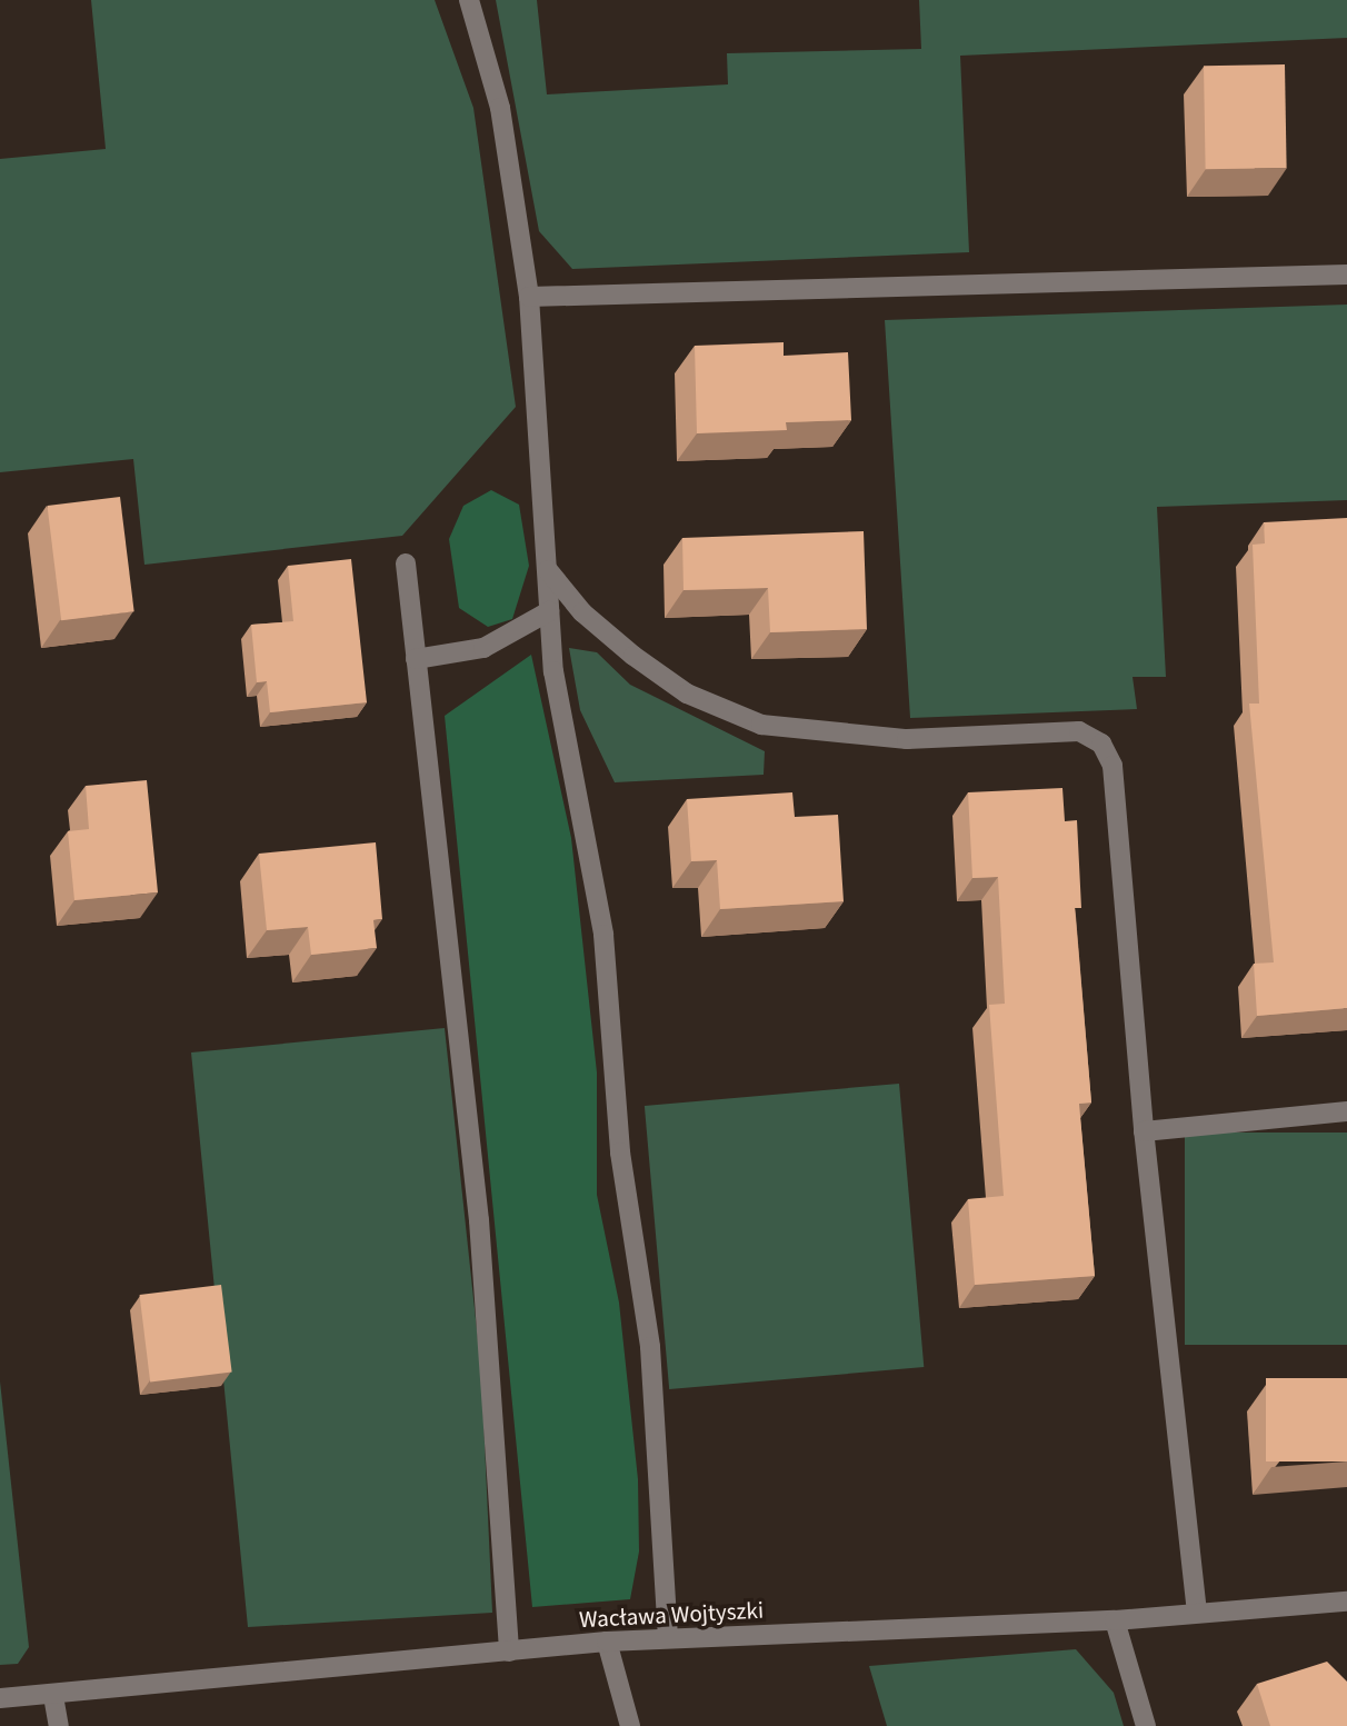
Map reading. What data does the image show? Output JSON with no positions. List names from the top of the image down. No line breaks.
{"streets":{"street":["Wacława Wojtyszki"]}}
